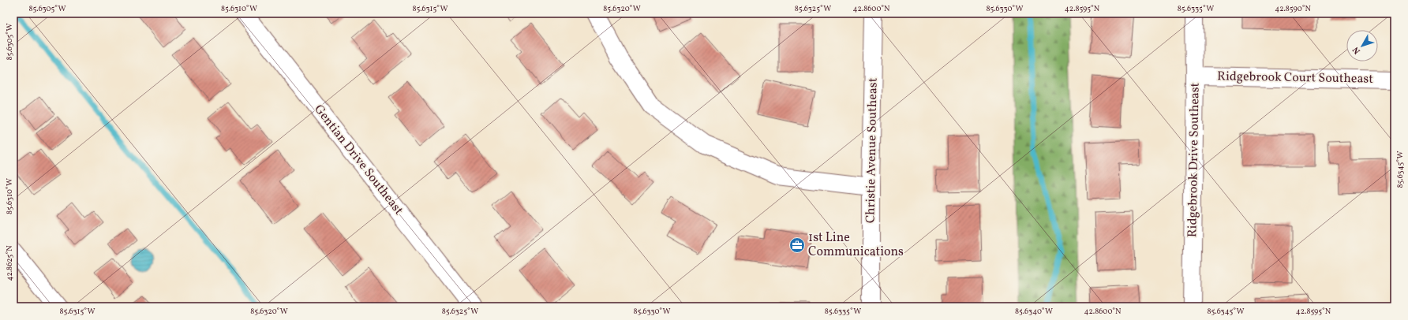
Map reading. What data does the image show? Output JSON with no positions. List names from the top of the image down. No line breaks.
{"streets":{"street":["Ridgebrook Court Southeast","Christie Avenue Southeast","Gentian Drive Southeast","Ridgebrook Drive Southeast"]},"crossings":[["Ridgebrook Court Southeast","Ridgebrook Drive Southeast"]],"places":{"office":["1st Line Communications"]},"north":"bottom left","coordinates":["85.6305°W","85.6310°W","85.6315°W","85.6320°W","85.6325°W","42.8600°N","85.6330°W","42.8595°N","85.6335°W","42.8590°N","85.6345°W","42.8625°N","85.6340°W"]}
